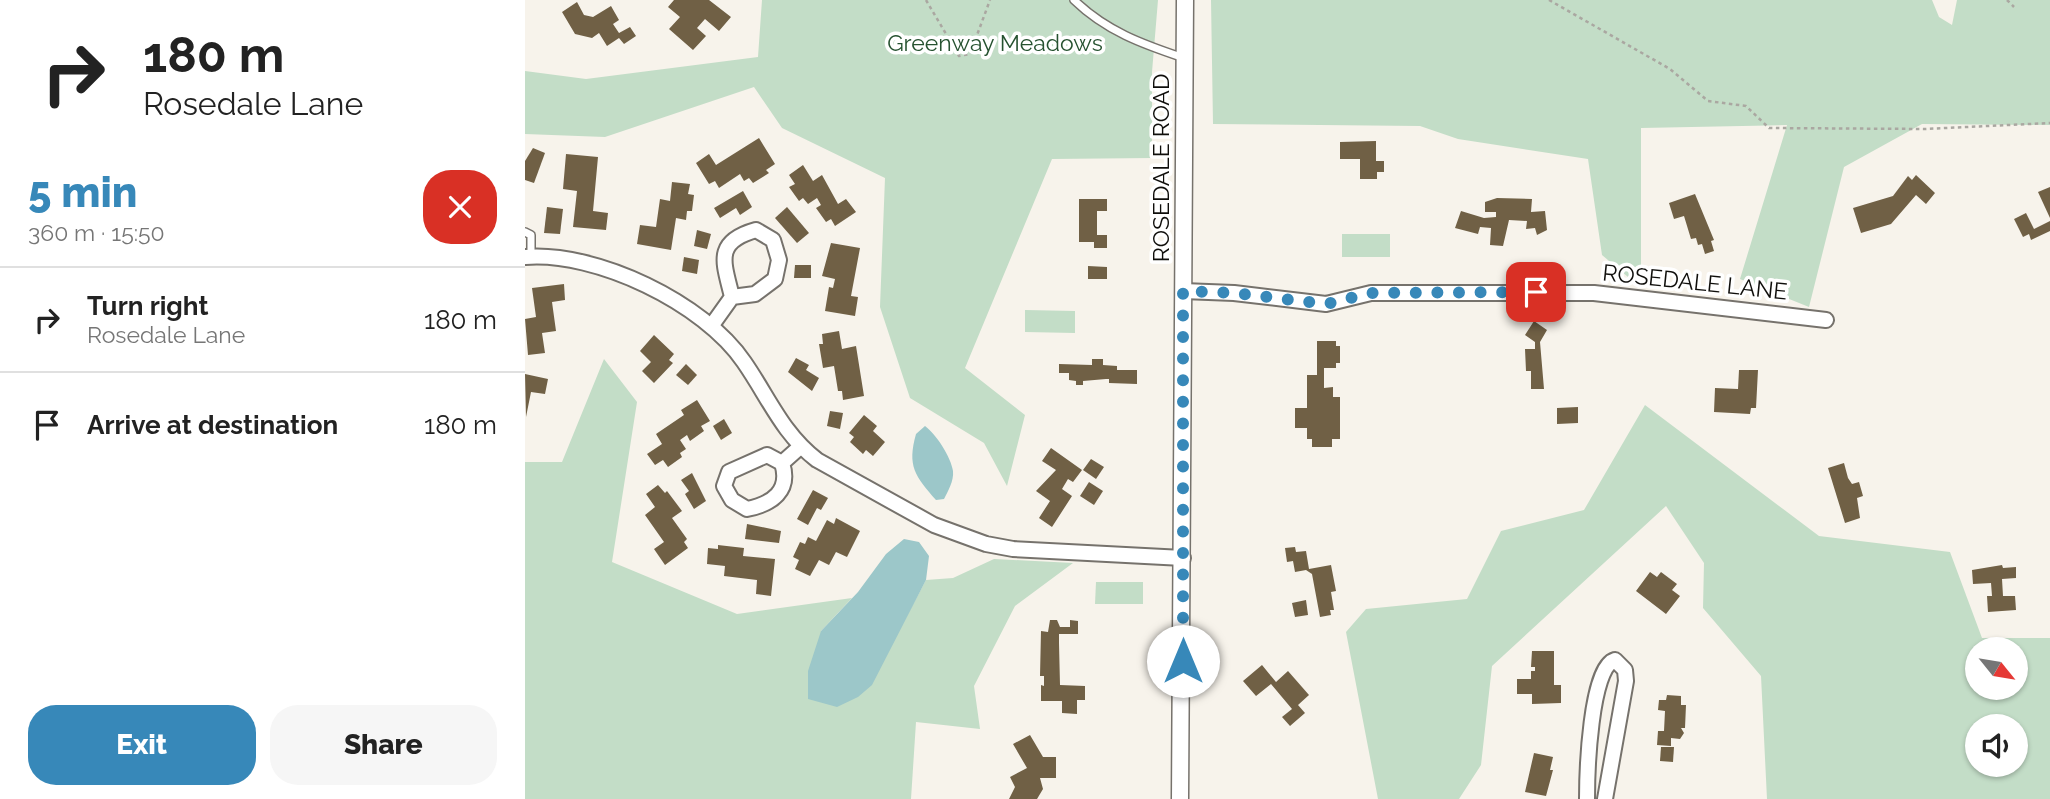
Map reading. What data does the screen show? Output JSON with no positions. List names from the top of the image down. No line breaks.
{"streets":{"street":["ROSEDALE ROAD","ROSEDALE LANE"]},"crossings":[["ROSEDALE ROAD","ROSEDALE LANE"]],"parks":["Greenway Meadows"],"north":"bottom right","page":{"turn":["180 m","Rosedale Lane"],"heading":["5 min","360 m · 15:50"],"list":[{"name":"Turn right","note":"Rosedale Lane","value":"180 m"},{"name":"Arrive at destination","value":"180 m"}],"buttons":["Exit","Share"]}}
